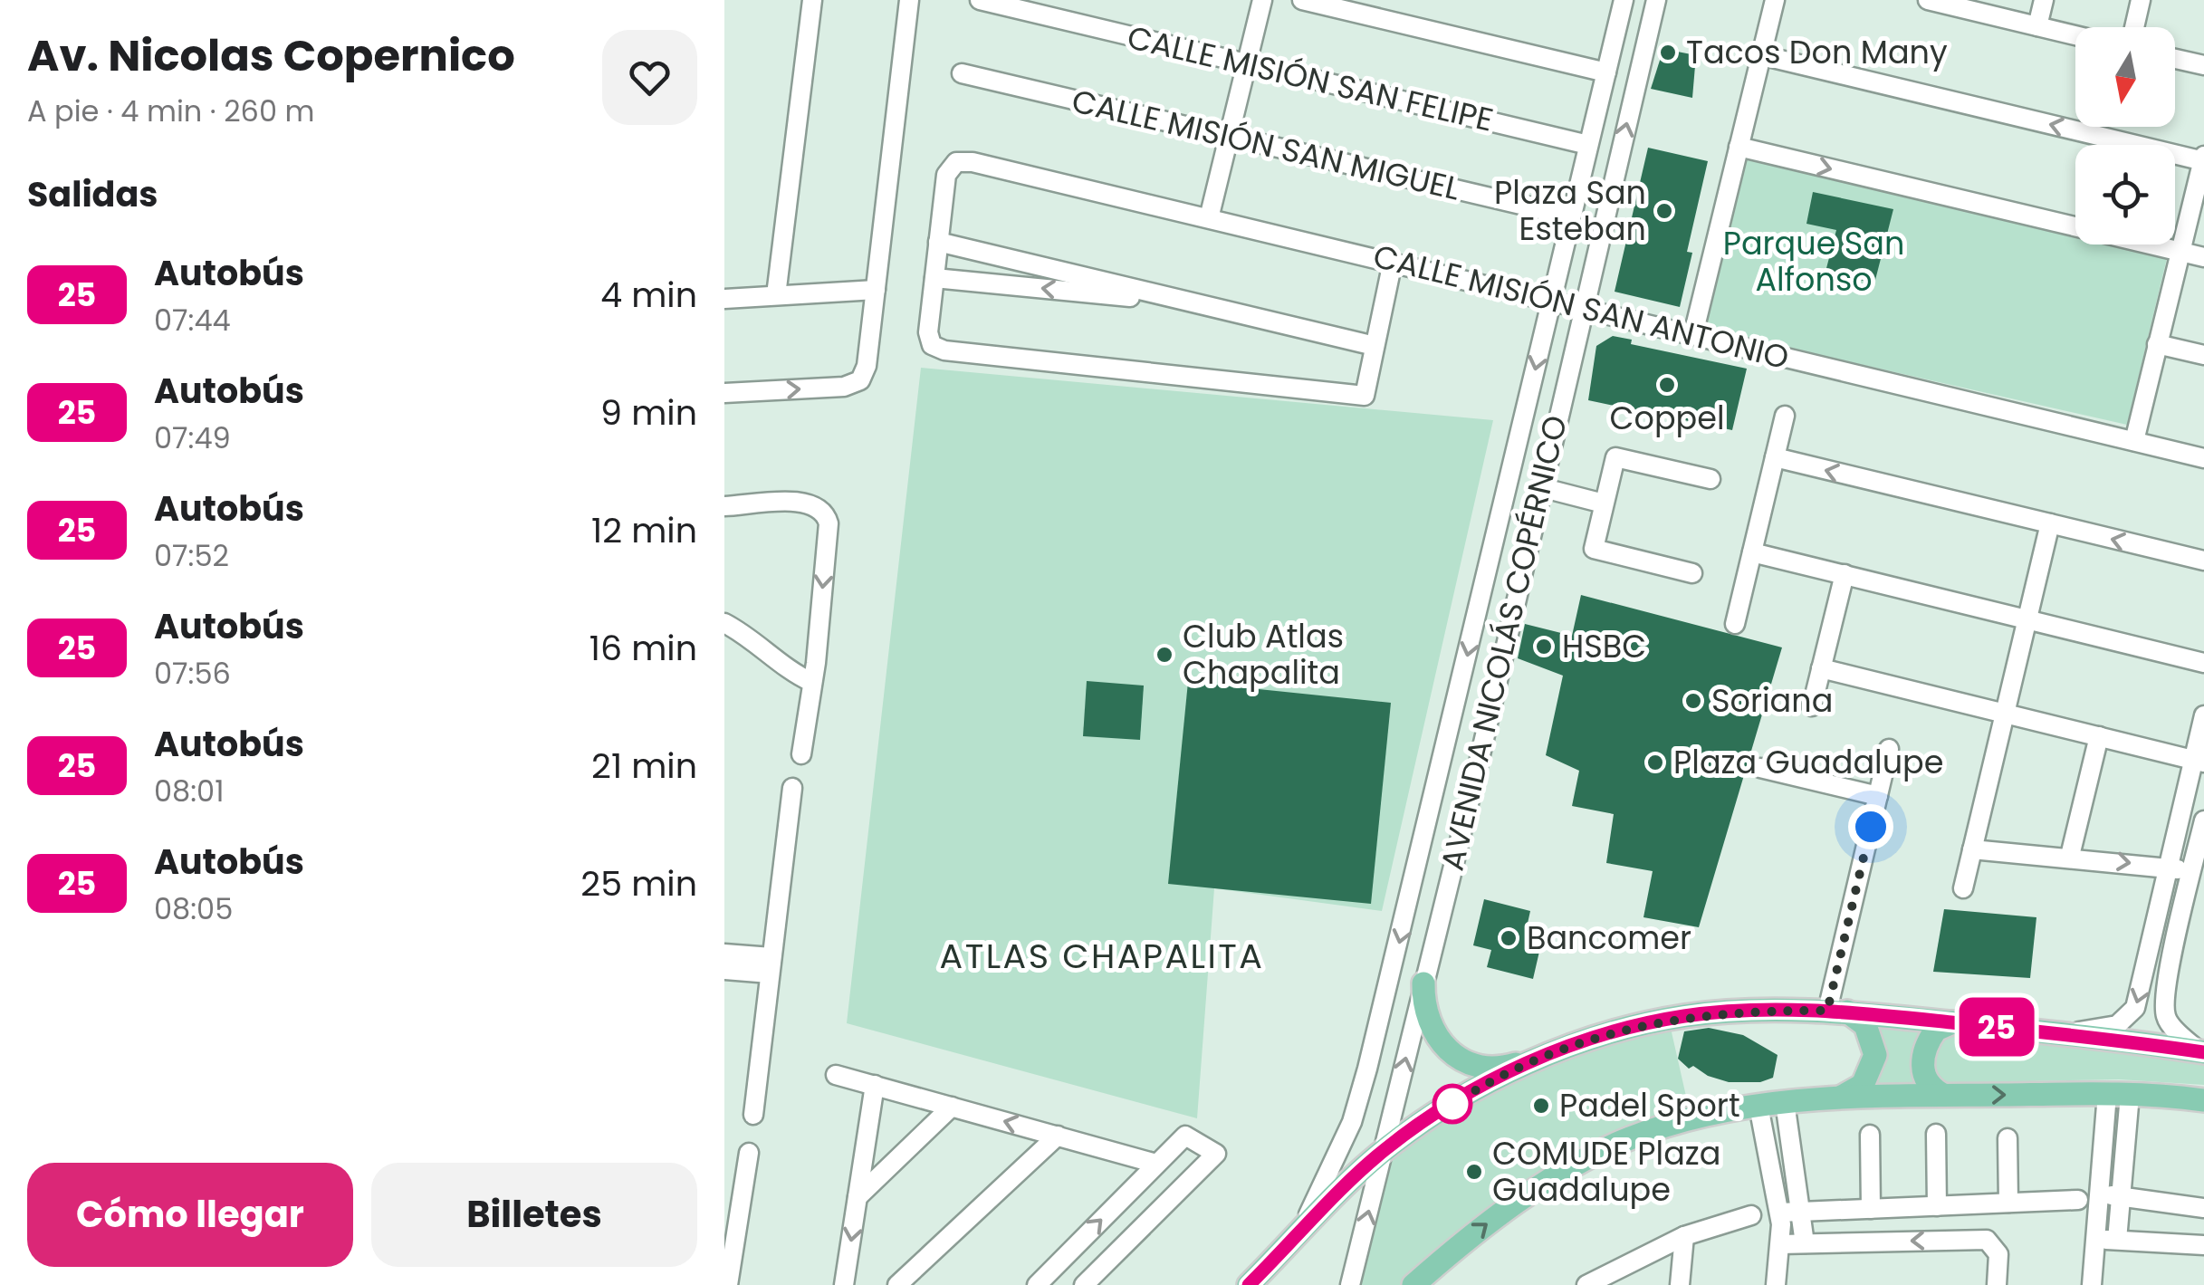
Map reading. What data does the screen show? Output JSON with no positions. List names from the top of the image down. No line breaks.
{"streets":{"street":["CALLE MISIÓN SAN FELIPE","CALLE MISIÓN SAN MIGUEL","CALLE MISIÓN SAN ANTONIO","AVENIDA NICOLÁS COPÉRNICO"]},"crossings":[["CALLE MISIÓN SAN FELIPE","AVENIDA NICOLÁS COPÉRNICO"],["CALLE MISIÓN SAN MIGUEL","AVENIDA NICOLÁS COPÉRNICO"],["CALLE MISIÓN SAN ANTONIO","AVENIDA NICOLÁS COPÉRNICO"]],"districts":["ATLAS CHAPALITA"],"parks":["Parque San Alfonso"],"places":["Tacos Don Many","Plaza San Esteban","Coppel","HSBC","Club Atlas Chapalita","Soriana","Plaza Guadalupe","Bancomer","Padel Sport","COMUDE Plaza Guadalupe"],"lines":["bus line 25"],"north":"bottom","page":{"heading":[["Av. Nicolas Copernico","A pie · 4 min · 260 m"],"Salidas"],"on_map":"25","list":[{"mark":"25","name":"Autobús","note":"07:44","value":"4 min"},{"mark":"25","name":"Autobús","note":"07:49","value":"9 min"},{"mark":"25","name":"Autobús","note":"07:52","value":"12 min"},{"mark":"25","name":"Autobús","note":"07:56","value":"16 min"},{"mark":"25","name":"Autobús","note":"08:01","value":"21 min"},{"mark":"25","name":"Autobús","note":"08:05","value":"25 min"}],"buttons":["Cómo llegar","Billetes"]}}
